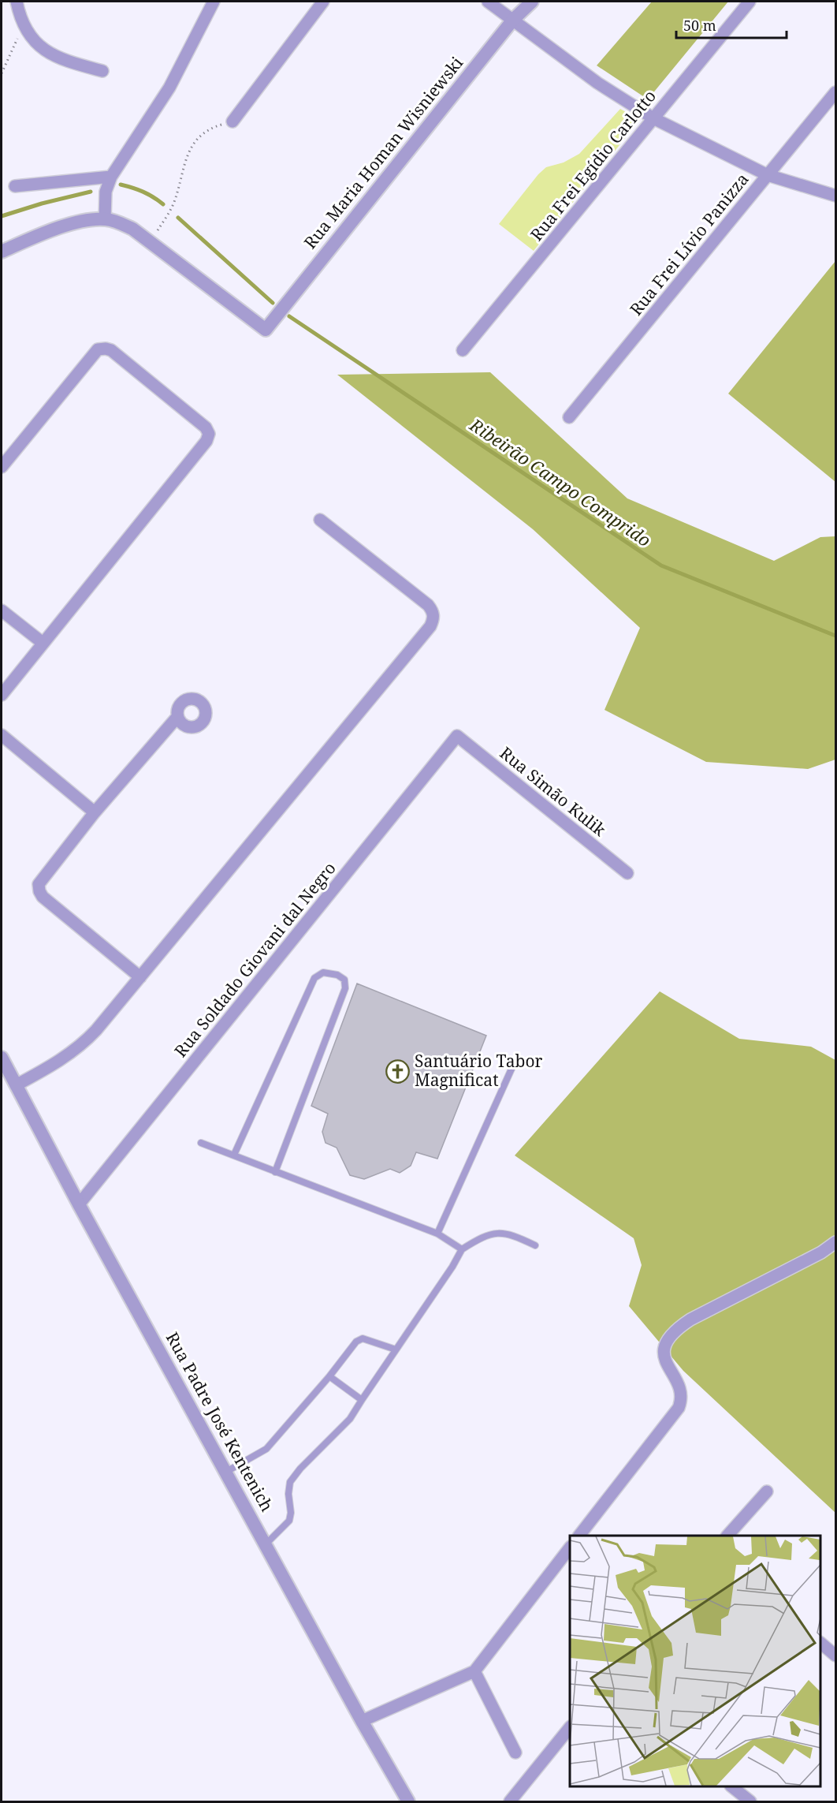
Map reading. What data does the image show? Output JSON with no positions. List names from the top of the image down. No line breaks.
{"streets":{"street":["Rua Maria Homan Wisniewski","Rua Frei Egídio Carlotto","Rua Frei Lívio Panizza","Rua Simão Kulik","Rua Soldado Giovani dal Negro","Rua Padre José Kentenich"]},"crossings":[["Rua Simão Kulik","Rua Soldado Giovani dal Negro"],["Rua Soldado Giovani dal Negro","Rua Padre José Kentenich"]],"water":["Ribeirão Campo Comprido"],"places":{"church":["Santuário Tabor Magnificat"]},"scale_bar":"50 m"}
